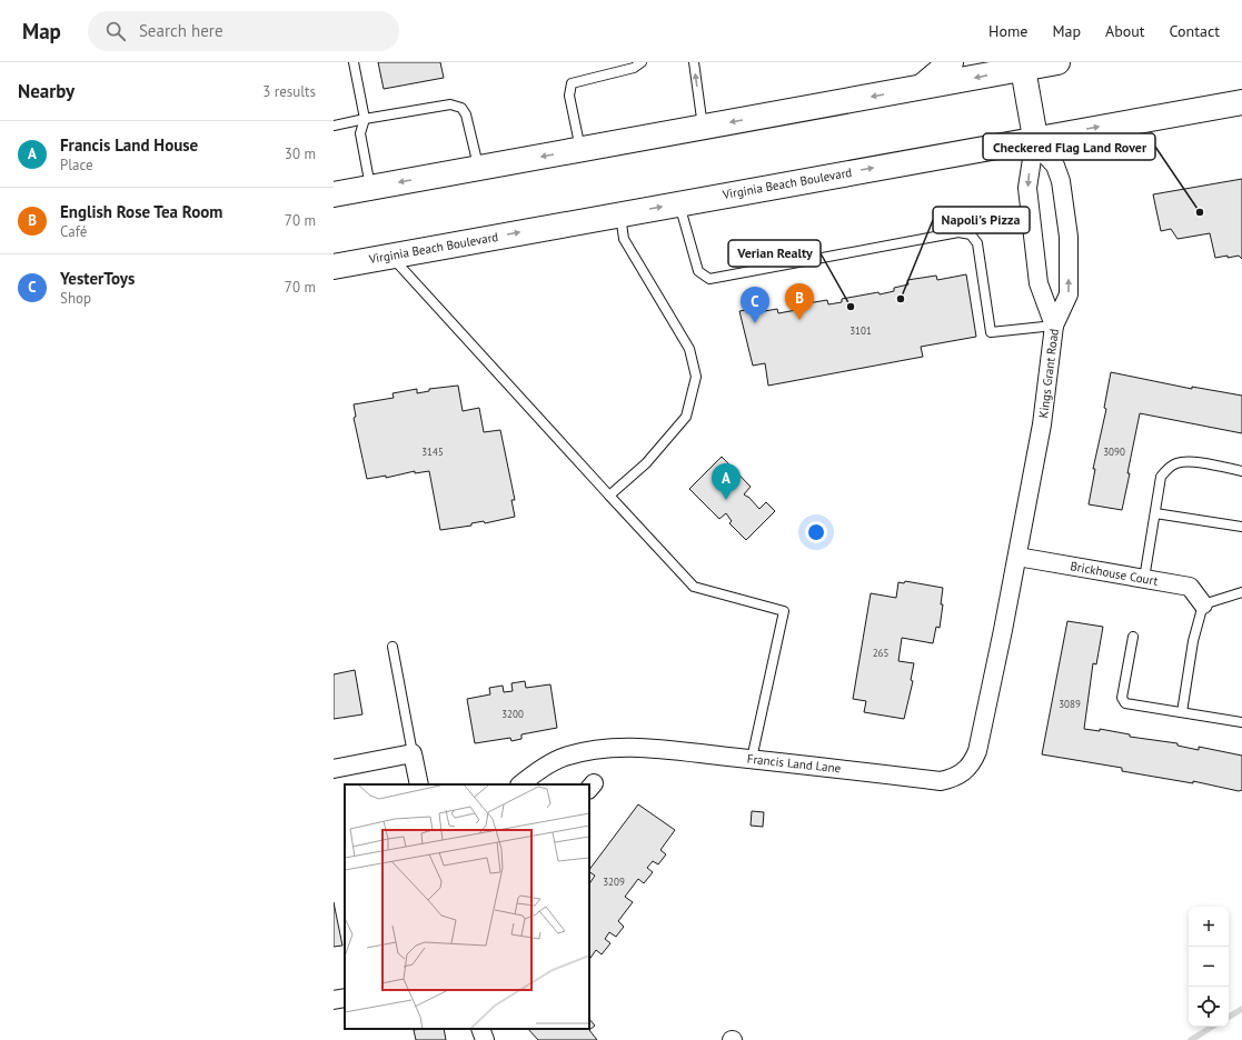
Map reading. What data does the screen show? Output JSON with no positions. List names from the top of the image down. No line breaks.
{"streets":{"main road":["Virginia Beach Boulevard","Kings Grant Road"],"street":["Brickhouse Court","Francis Land Lane"]},"crossings":[["Virginia Beach Boulevard","Kings Grant Road"],["Kings Grant Road","Brickhouse Court"],["Kings Grant Road","Francis Land Lane"]],"places":["Checkered Flag Land Rover","Napoli's Pizza","Verian Realty"],"house_numbers":["3101","3145","3090","265","3089","3200","3209"],"page":{"header":"Map","search":"Search here","nav":["Home","Map","About","Contact"],"heading":["Nearby","3 results"],"list":[{"mark":"A","name":"Francis Land House","note":"Place","value":"30 m"},{"mark":"B","name":"English Rose Tea Room","note":"Café","value":"70 m"},{"mark":"C","name":"YesterToys","note":"Shop","value":"70 m"}],"pins":["B","C","A"],"map_buttons":["+","−"]}}
